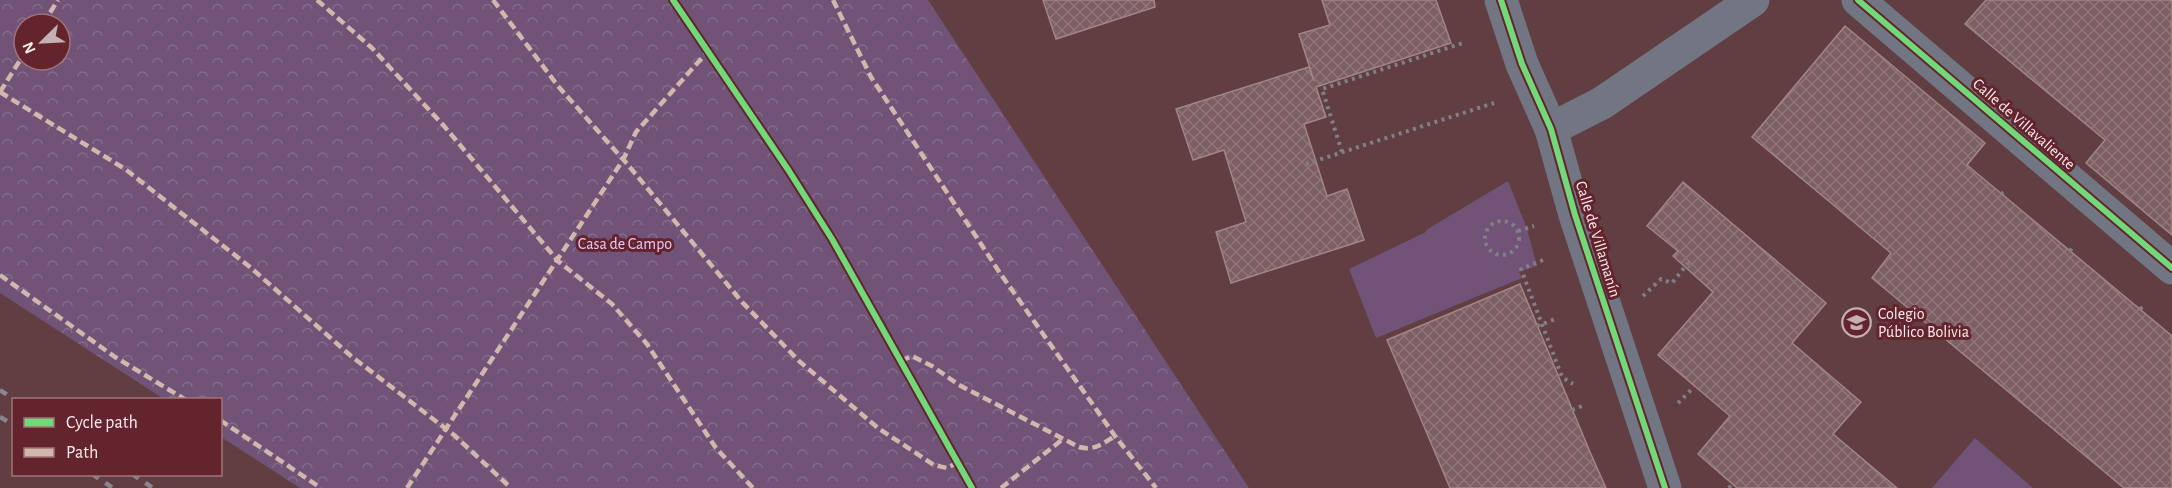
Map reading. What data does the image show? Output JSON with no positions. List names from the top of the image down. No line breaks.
{"streets":{"street":["Calle de Villavaliente","Calle de Villamanín"]},"parks":["Casa de Campo"],"places":{"school or university":["Colegio Público Bolivia"]},"legend":["Cycle path","Path"],"north":"bottom left"}
